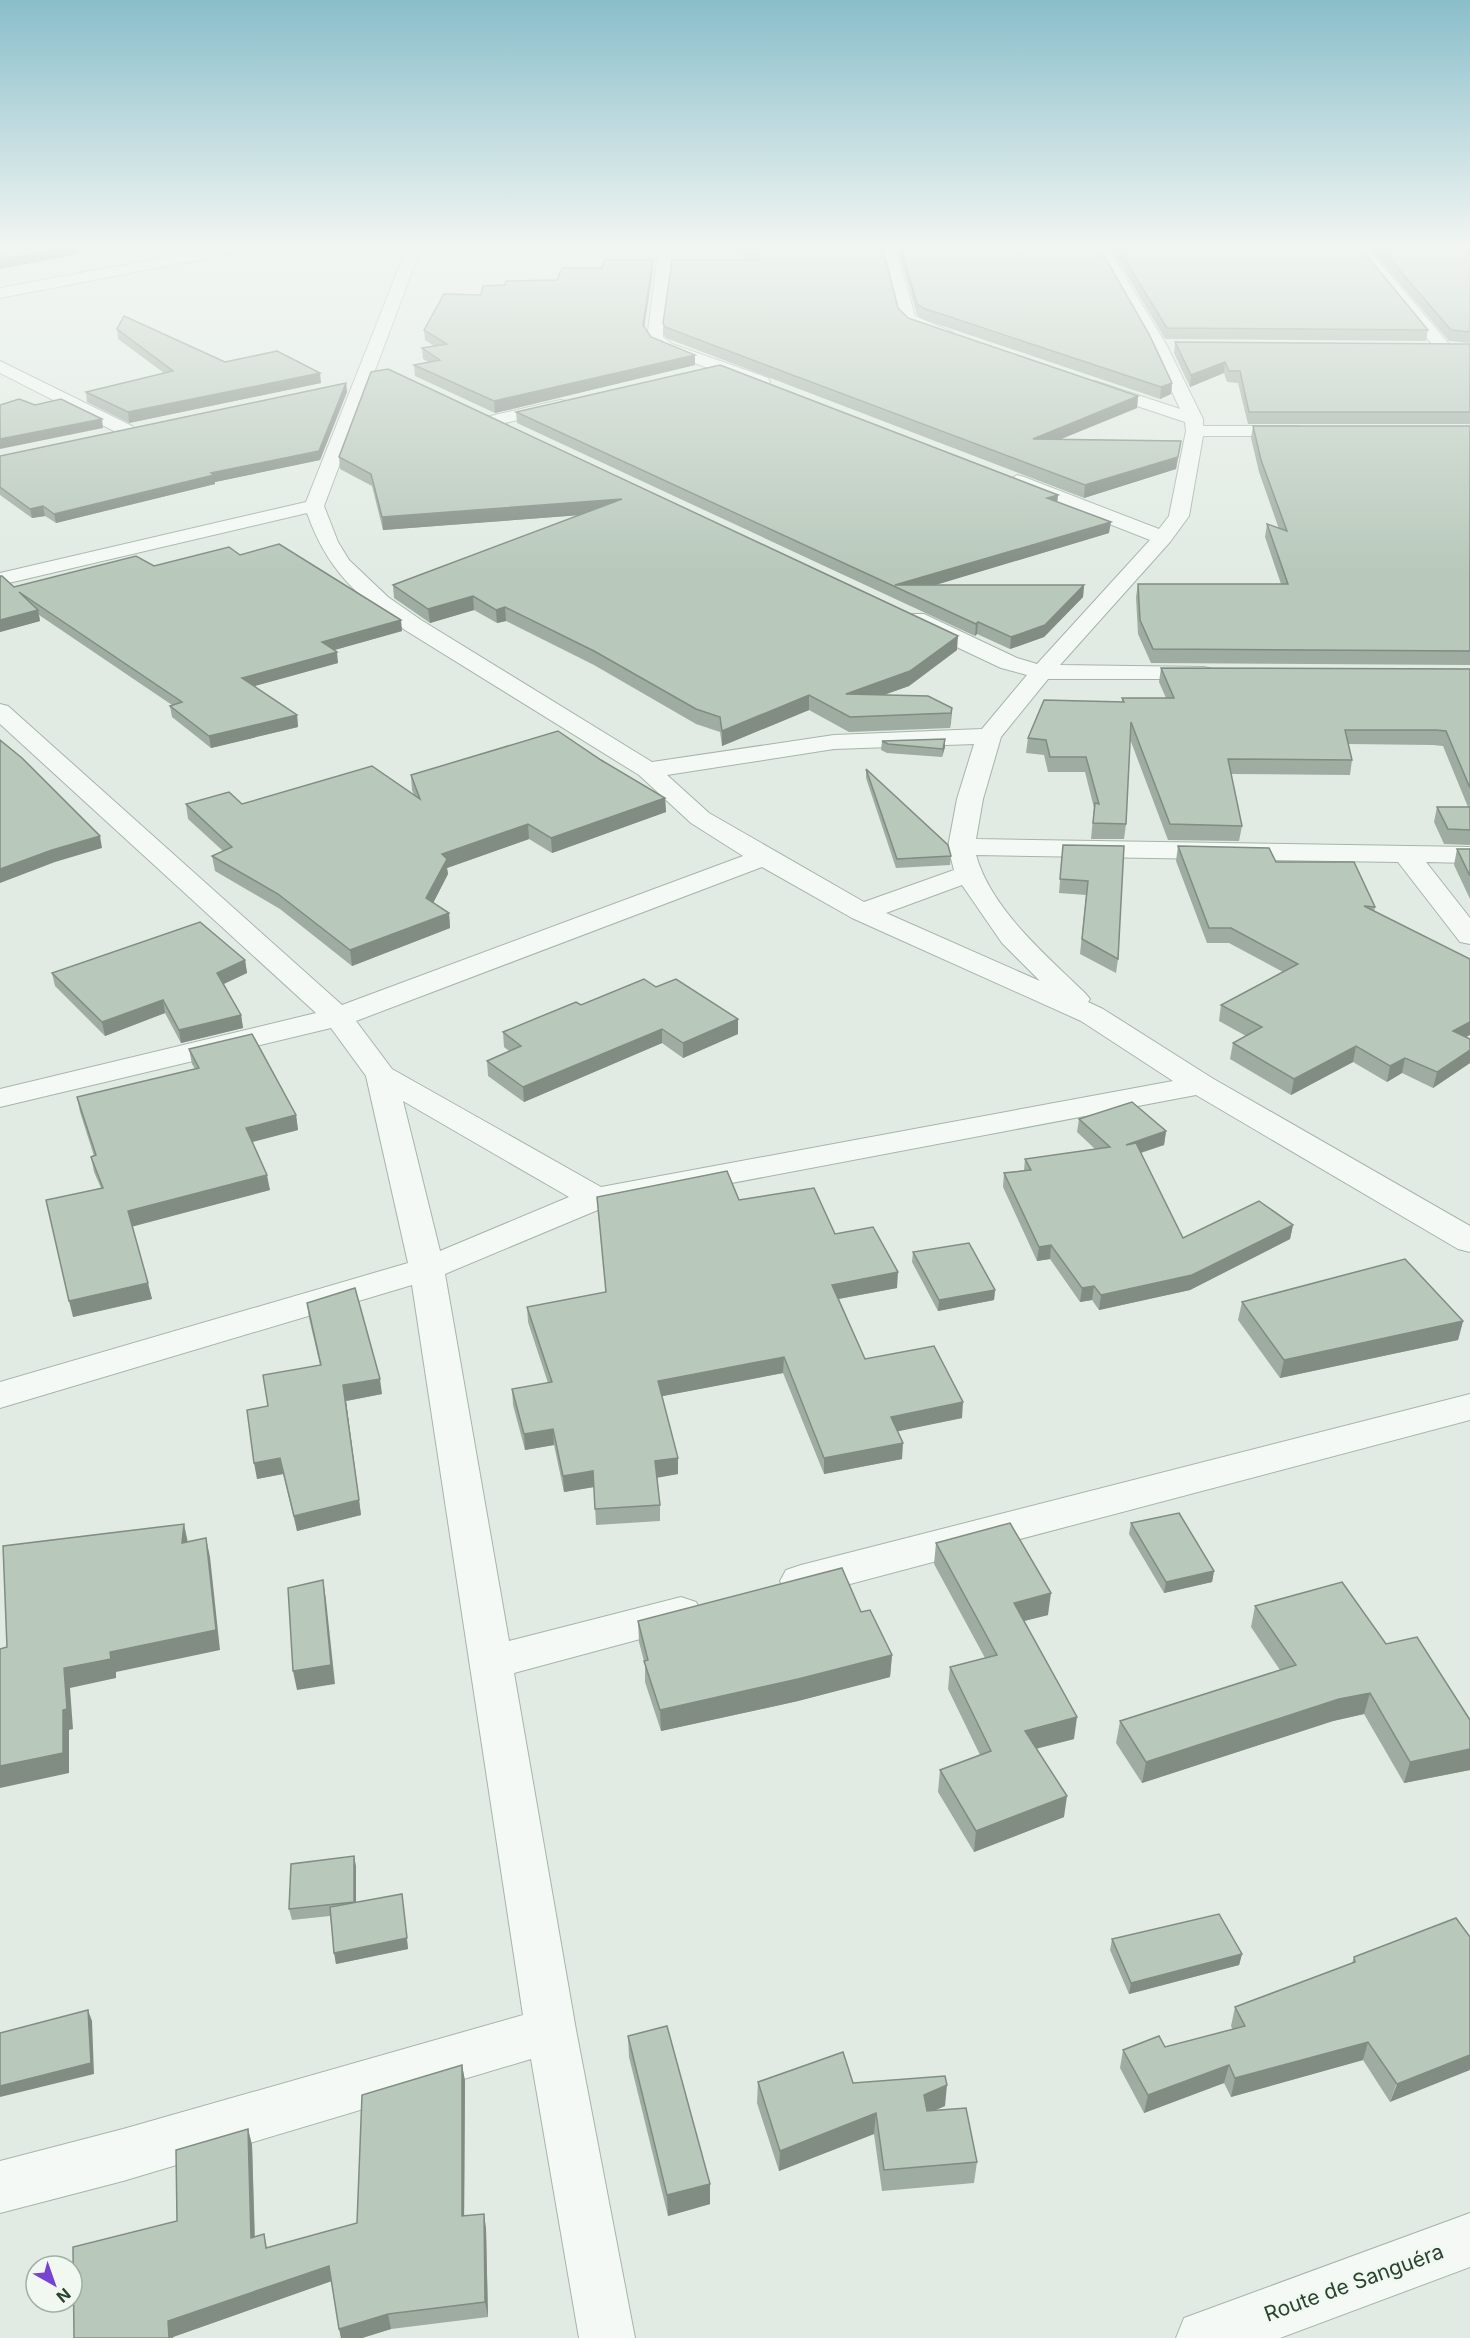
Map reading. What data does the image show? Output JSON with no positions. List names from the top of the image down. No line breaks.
{"streets":{"street":["Route de Sanguéra"]},"north":"bottom right"}
